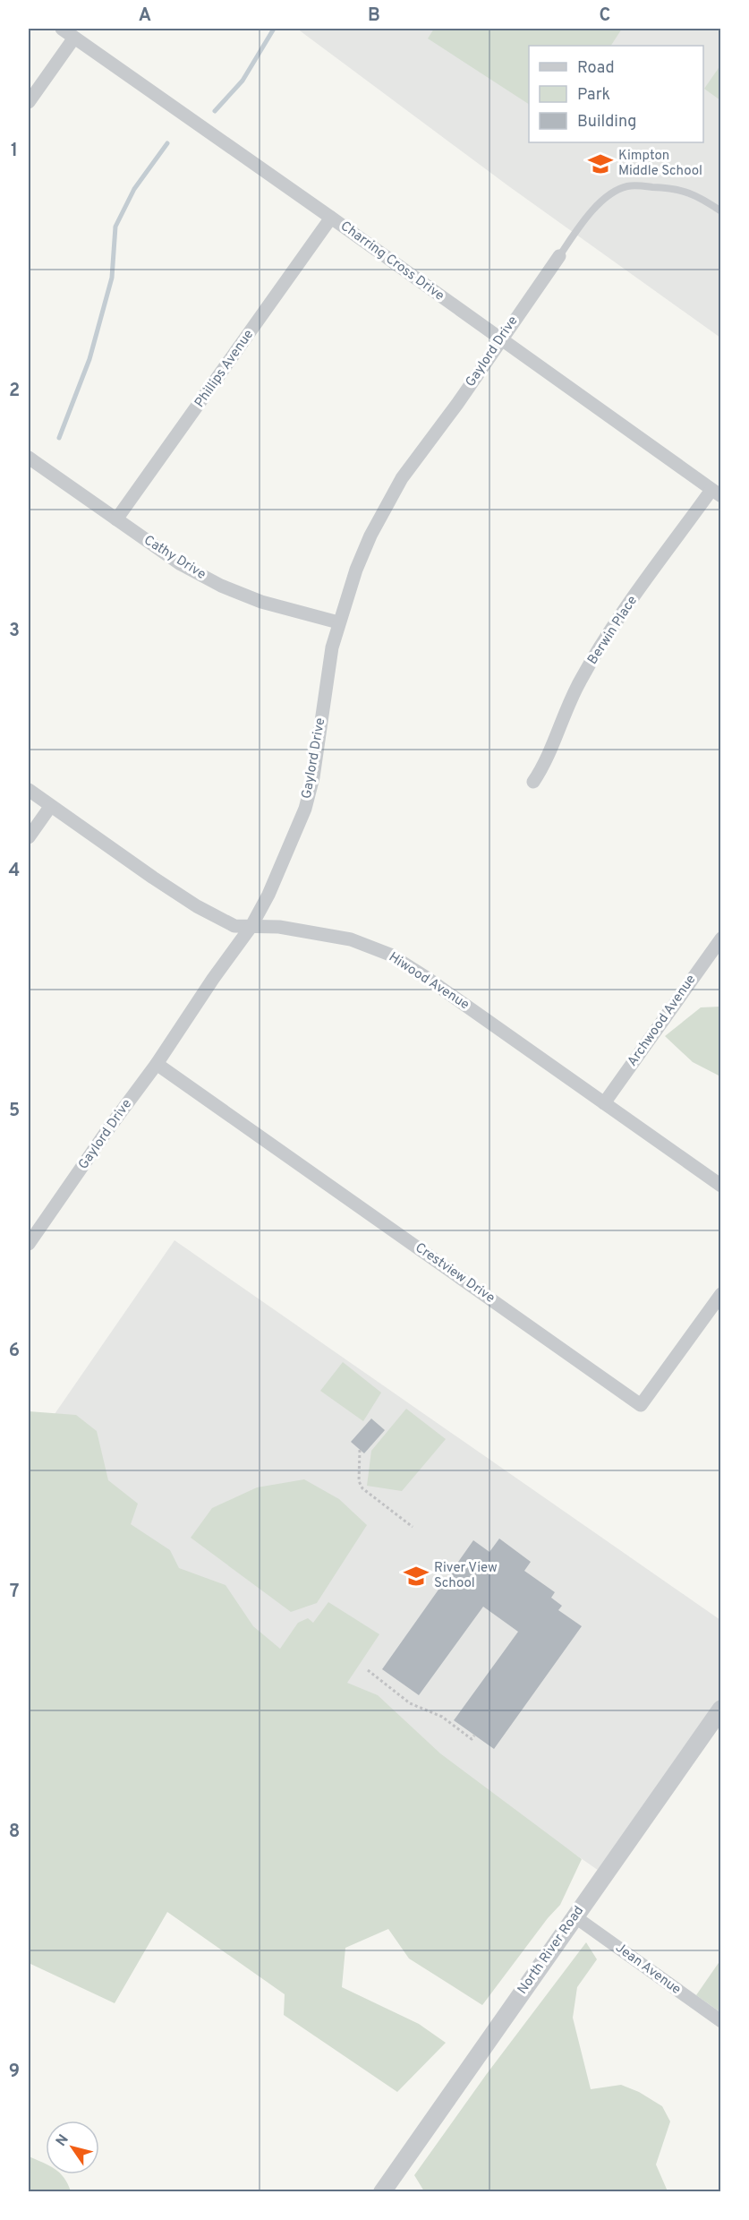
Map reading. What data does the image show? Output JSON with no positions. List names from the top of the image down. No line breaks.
{"streets":{"street":["Charring Cross Drive","Gaylord Drive","Phillips Avenue","Cathy Drive","Berwin Place","Hiwood Avenue","Archwood Avenue","Crestview Drive","North River Road","Jean Avenue"]},"crossings":[["Charring Cross Drive","Gaylord Drive"],["Charring Cross Drive","Phillips Avenue"],["Charring Cross Drive","Berwin Place"],["Gaylord Drive","Cathy Drive"],["Gaylord Drive","Hiwood Avenue"],["Gaylord Drive","Crestview Drive"],["Phillips Avenue","Cathy Drive"],["Hiwood Avenue","Archwood Avenue"],["North River Road","Jean Avenue"]],"places":{"school or university":["Kimpton Middle School","River View School"]},"legend":["Road","Park","Building"],"north":"top left","grid":{"columns":["A","B","C"],"rows":["1","2","3","4","5","6","7","8","9"]}}
